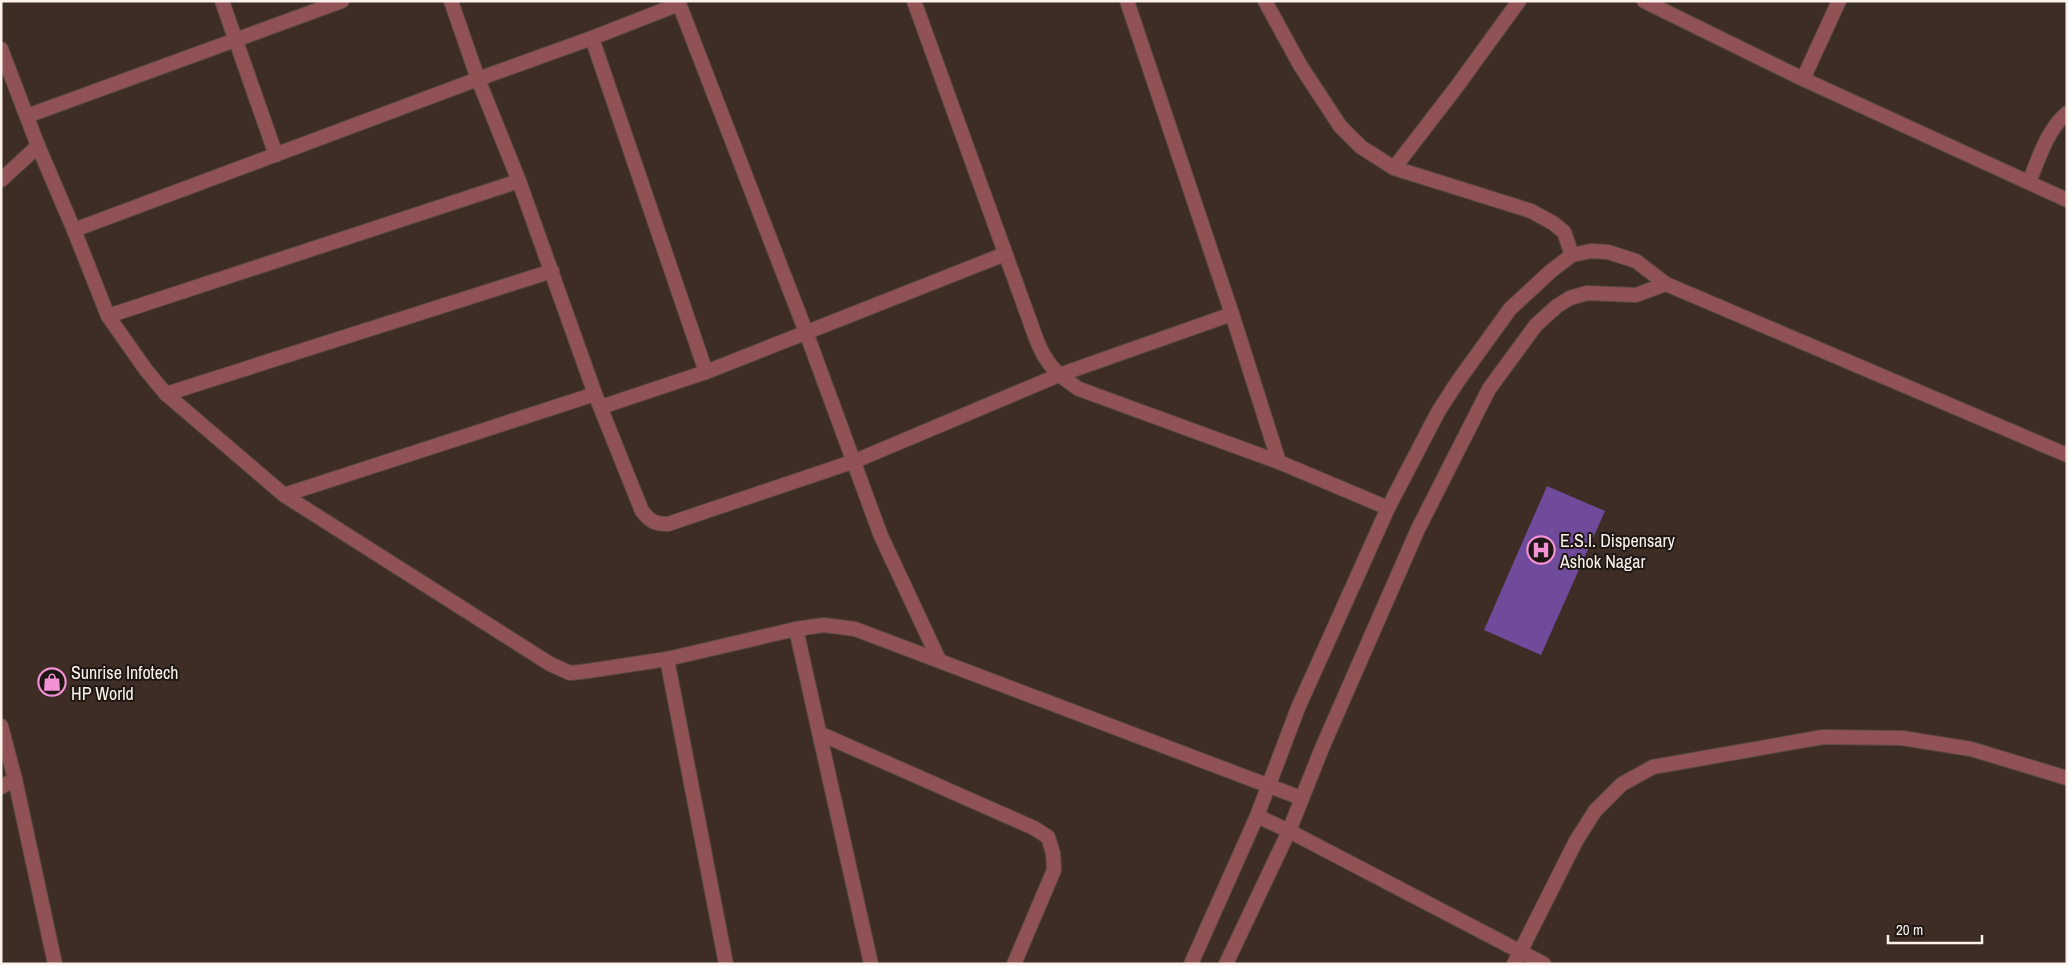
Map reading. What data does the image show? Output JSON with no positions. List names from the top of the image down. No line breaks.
{"places":{"hospital":["E.S.I. Dispensary Ashok Nagar"],"shop":["Sunrise Infotech HP World"]},"scale_bar":"20 m"}
